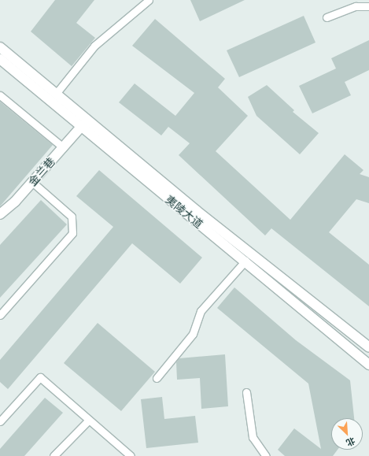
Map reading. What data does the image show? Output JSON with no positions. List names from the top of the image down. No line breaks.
{"streets":{"main road":["金兰巷","夷陵大道"]},"crossings":[["金兰巷","夷陵大道"]],"north":"bottom right"}
